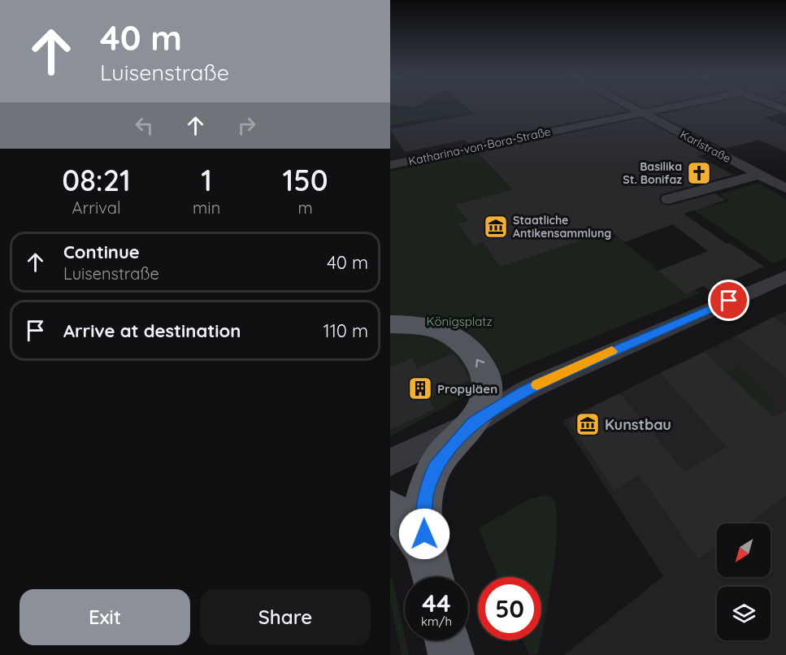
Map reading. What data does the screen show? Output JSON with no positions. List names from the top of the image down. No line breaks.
{"streets":{"street":["Katharina-von-Bora-Straße","Karlstraße"]},"crossings":[["Katharina-von-Bora-Straße","Karlstraße"]],"parks":["Königsplatz"],"places":{"church":["Basilika St. Bonifaz"],"museum":["Staatliche Antikensammlung","Kunstbau"],"building":["Propyläen"]},"north":"bottom left","page":{"turn":["40 m","Luisenstraße"],"eta":["08:21","Arrival","1","min","150","m"],"list":[{"name":"Continue","note":"Luisenstraße","value":"40 m"},{"name":"Arrive at destination","value":"110 m"}],"speed":"44 km/h","limit":"50","buttons":["Exit","Share"]}}
